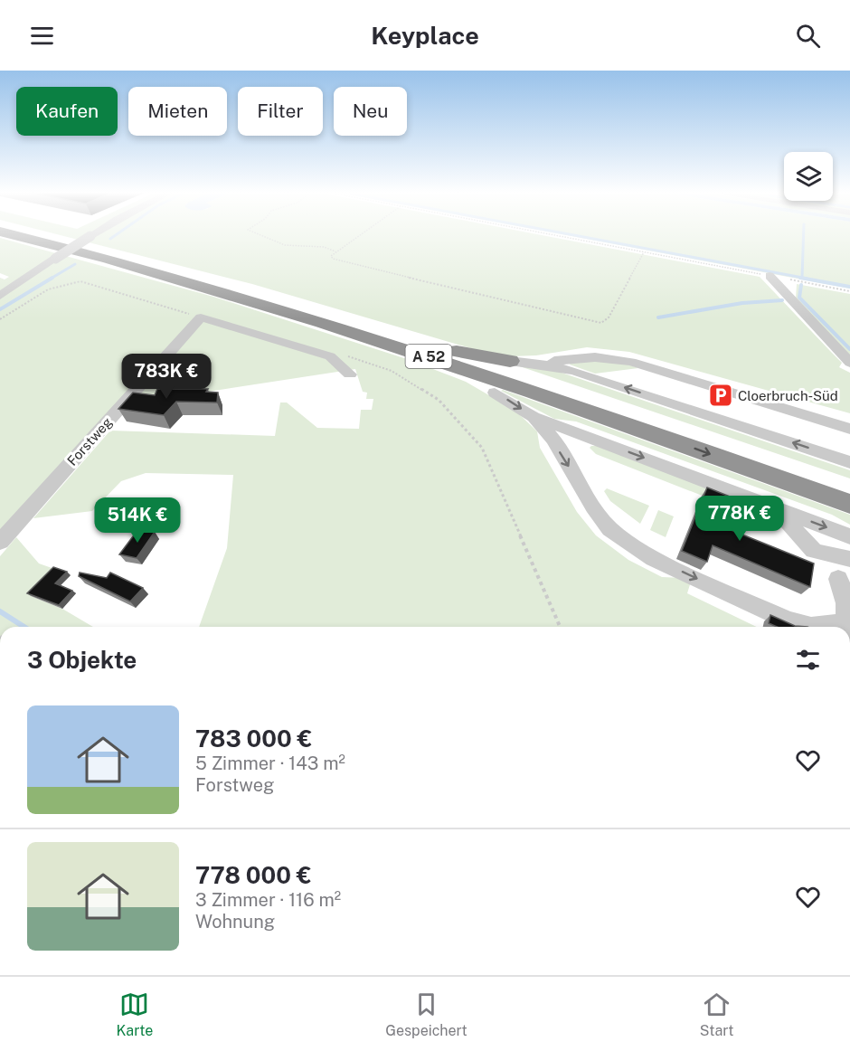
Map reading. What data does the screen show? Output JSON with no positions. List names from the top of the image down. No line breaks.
{"streets":{"highway":["A 52"],"street":["Forstweg"]},"places":{"parking":["Cloerbruch-Süd"]},"page":{"header":"Keyplace","chip":["Kaufen","Mieten","Filter","Neu"],"price":["783K €","778K €","514K €"],"heading":"3 Objekte","list":[{"name":"783 000 €","note":"5 Zimmer · 143 m² · Forstweg"},{"name":"778 000 €","note":"3 Zimmer · 116 m² · Wohnung"}],"tabs":["Karte","Gespeichert","Start"]}}
